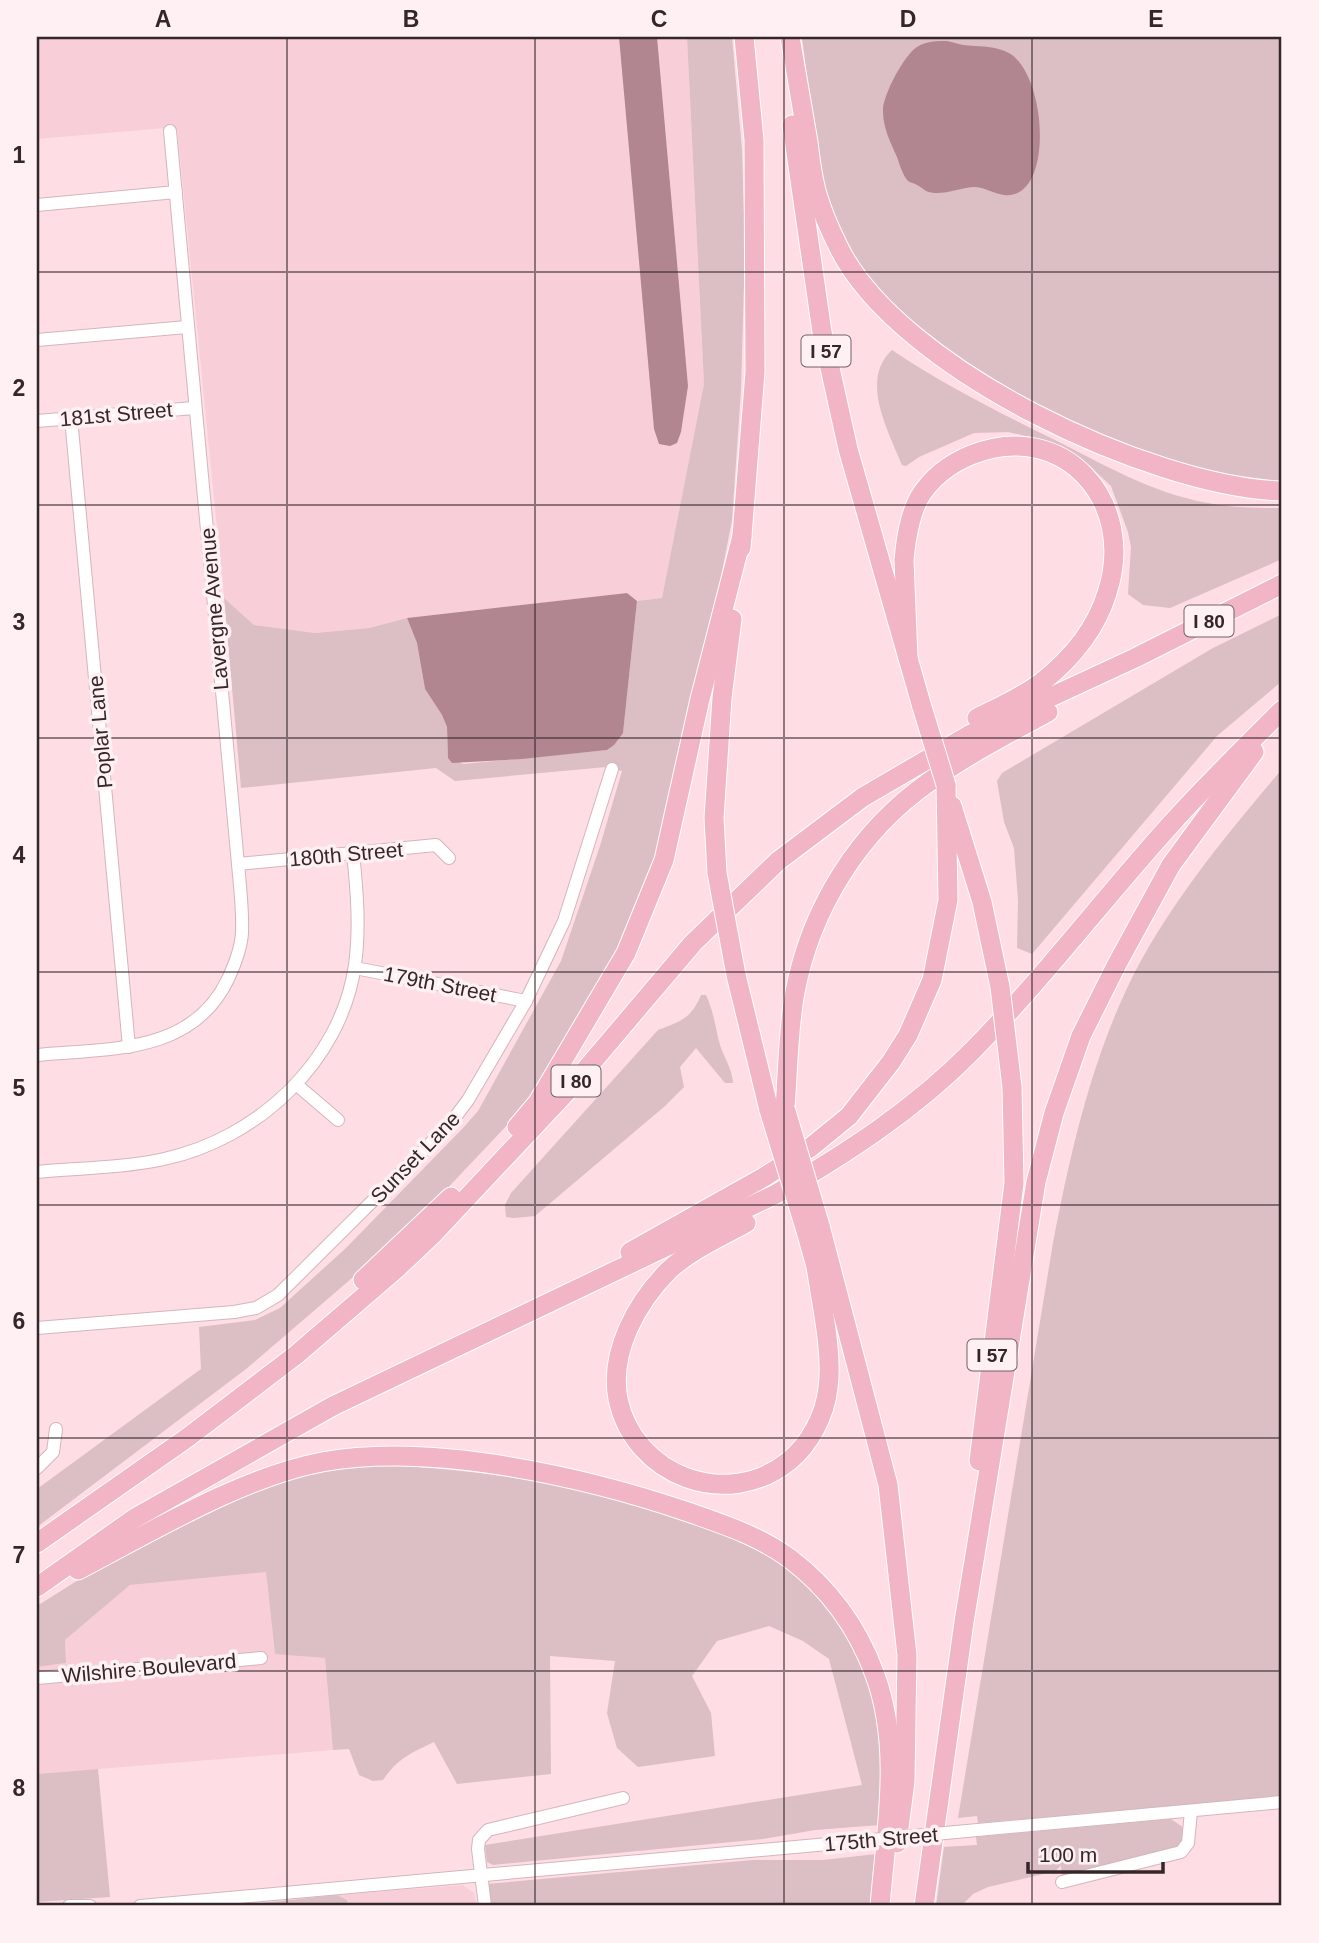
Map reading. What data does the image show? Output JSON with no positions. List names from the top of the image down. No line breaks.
{"streets":{"highway":["I 57","I 80"],"street":["181st Street","Lavergne Avenue","Poplar Lane","180th Street","179th Street","Sunset Lane","Wilshire Boulevard","175th Street"]},"crossings":[["181st Street","Lavergne Avenue"],["181st Street","Poplar Lane"],["Lavergne Avenue","Poplar Lane"],["Lavergne Avenue","180th Street"],["179th Street","Sunset Lane"]],"scale_bar":"100 m","grid":{"columns":["A","B","C","D","E"],"rows":["1","2","3","4","5","6","7","8"]}}
